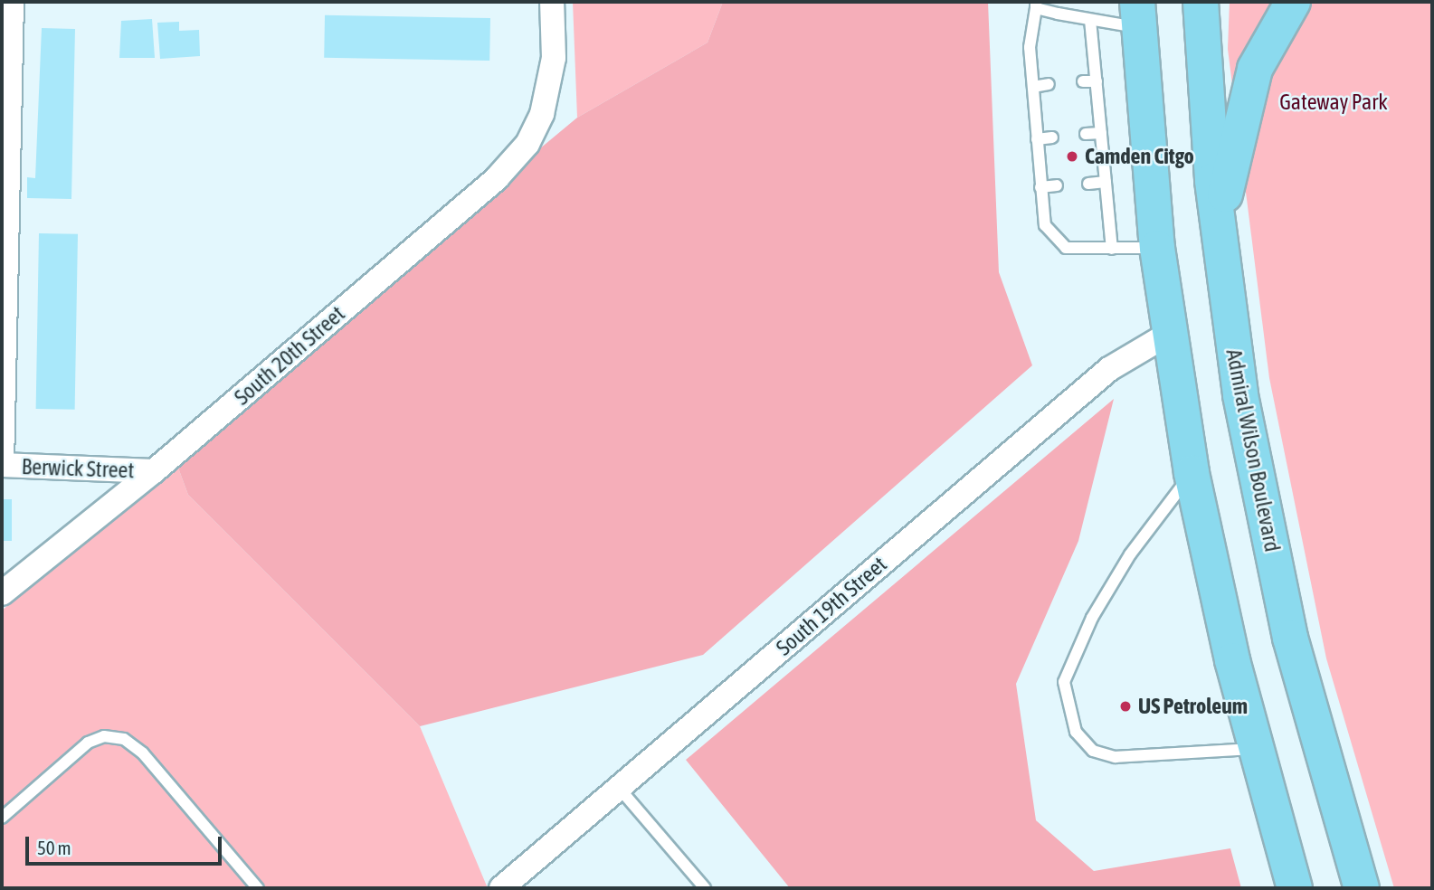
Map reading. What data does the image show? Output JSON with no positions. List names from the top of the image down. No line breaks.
{"streets":{"highway":["Admiral Wilson Boulevard"],"street":["South 20th Street","Berwick Street","South 19th Street"]},"crossings":[["South 20th Street","Berwick Street"]],"parks":["Gateway Park"],"places":["Camden Citgo","US Petroleum"],"scale_bar":"50 m"}
